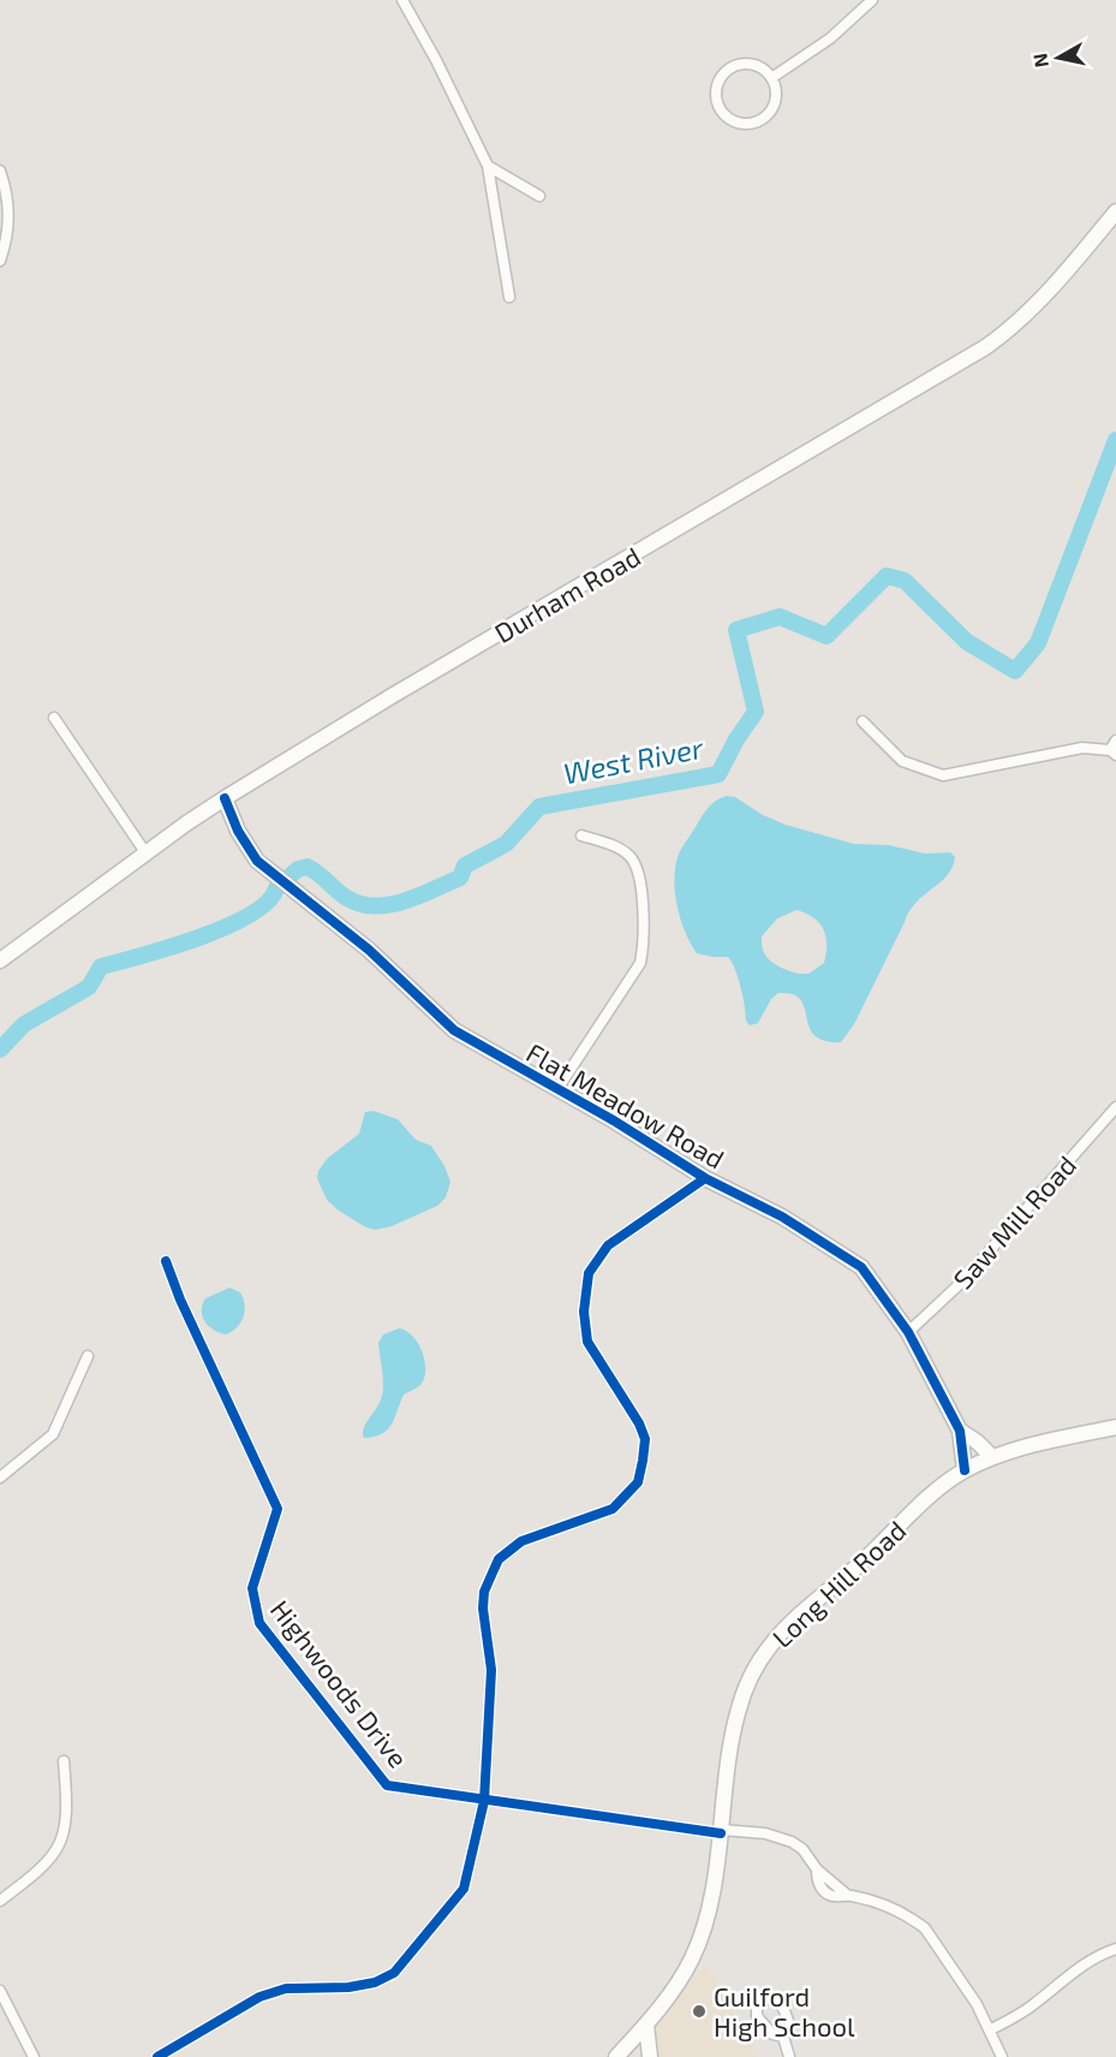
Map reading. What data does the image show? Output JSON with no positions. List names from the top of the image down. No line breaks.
{"streets":{"street":["Durham Road","Flat Meadow Road","Saw Mill Road","Long Hill Road","Highwoods Drive"]},"crossings":[["Durham Road","Flat Meadow Road"],["Flat Meadow Road","Saw Mill Road"],["Flat Meadow Road","Long Hill Road"],["Long Hill Road","Highwoods Drive"]],"water":["West River"],"places":["Guilford High School"],"north":"left"}
